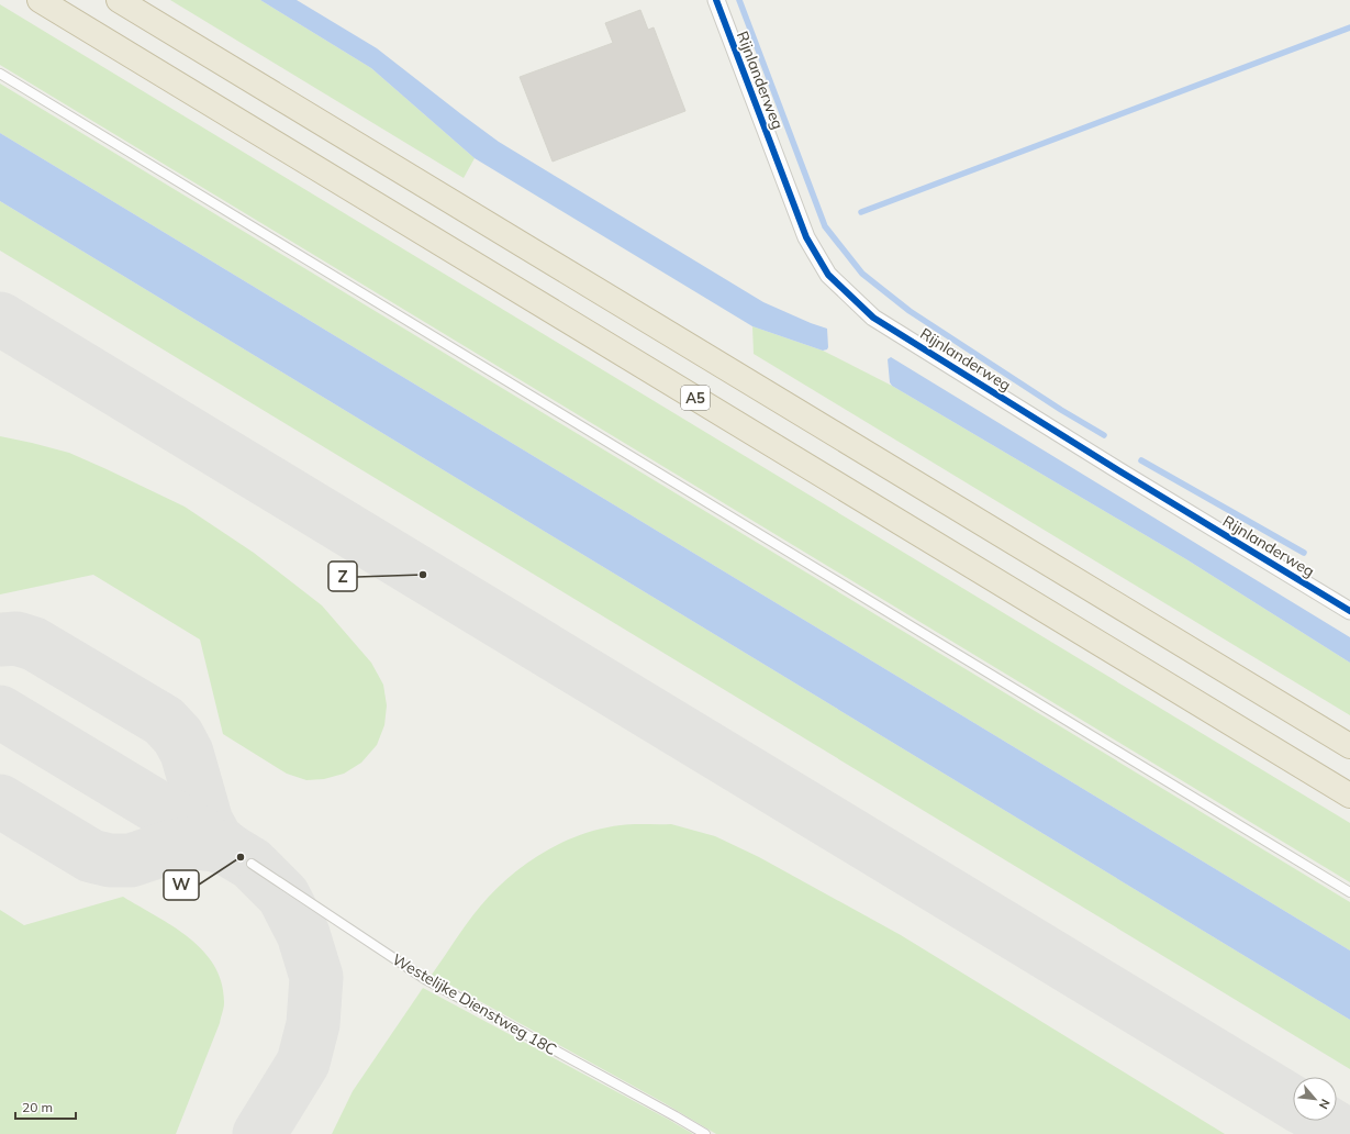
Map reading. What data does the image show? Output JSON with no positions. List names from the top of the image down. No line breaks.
{"streets":{"highway":["A5"],"street":["Rijnlanderweg"],"lane":["Westelijke Dienstweg 18C"]},"places":["Z","W"],"scale_bar":"20 m","north":"bottom right"}
